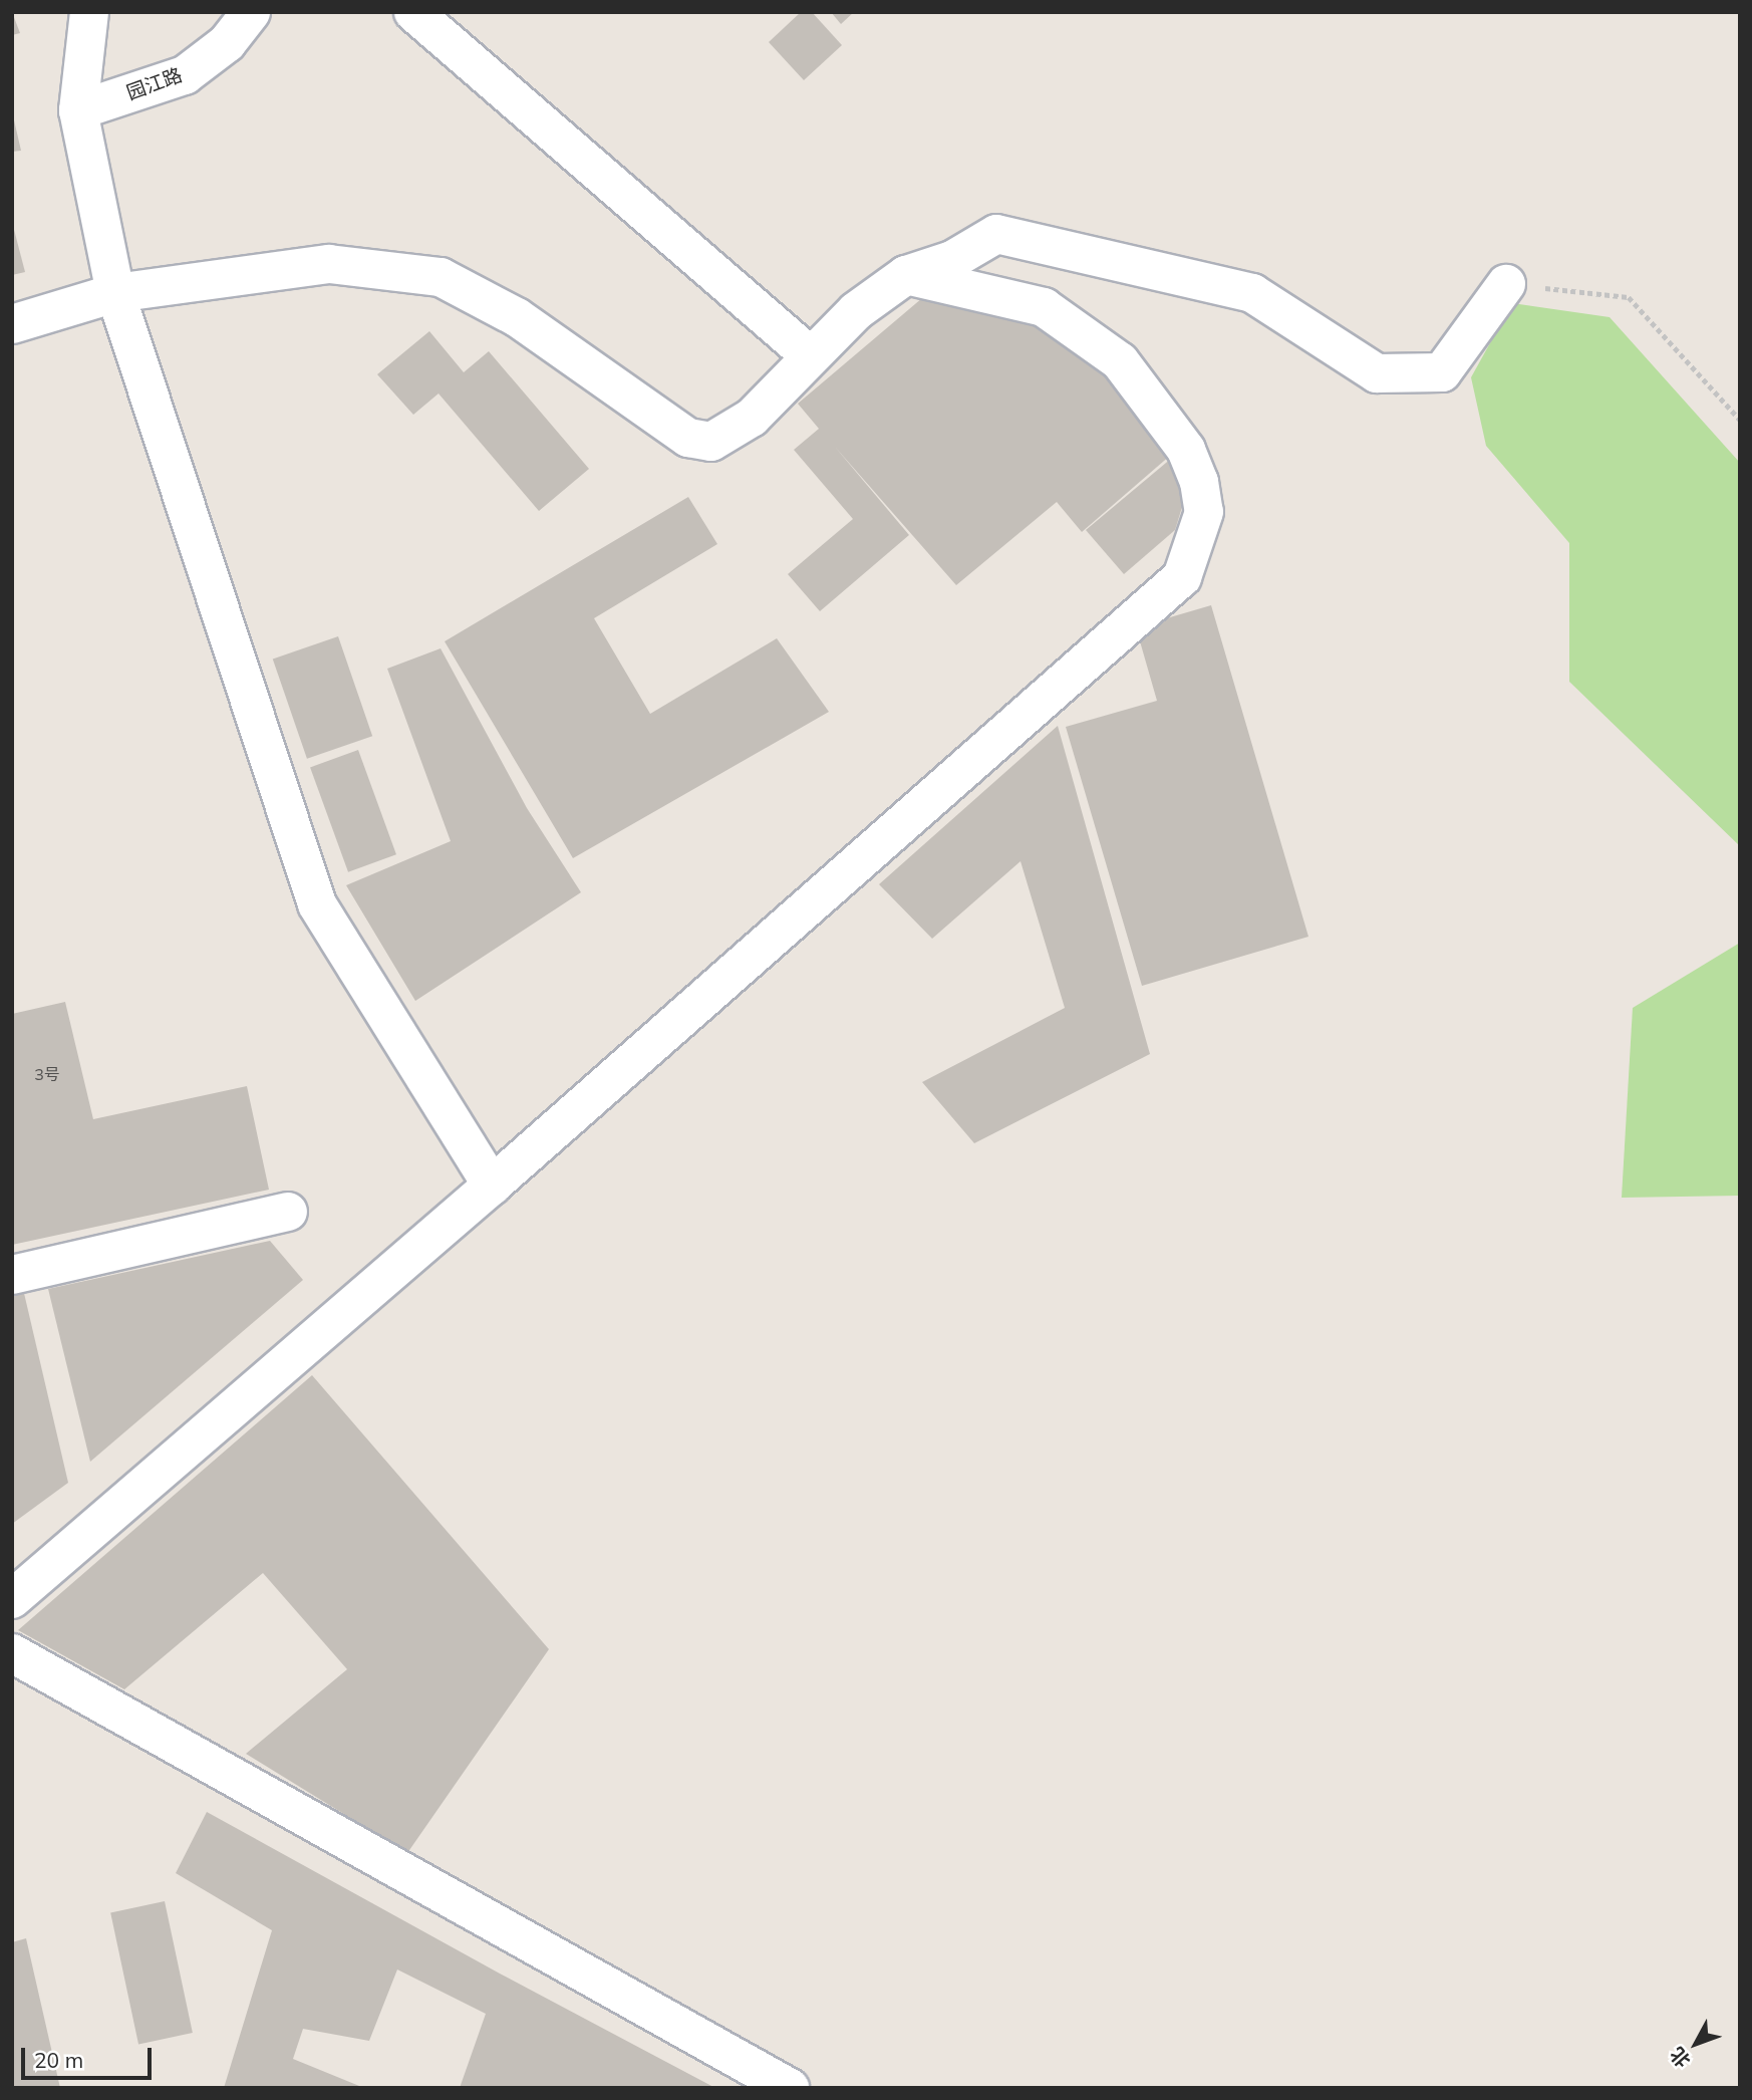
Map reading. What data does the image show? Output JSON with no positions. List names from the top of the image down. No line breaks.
{"streets":{"street":["园江路"]},"house_numbers":["3号"],"scale_bar":"20 m","north":"bottom left"}
